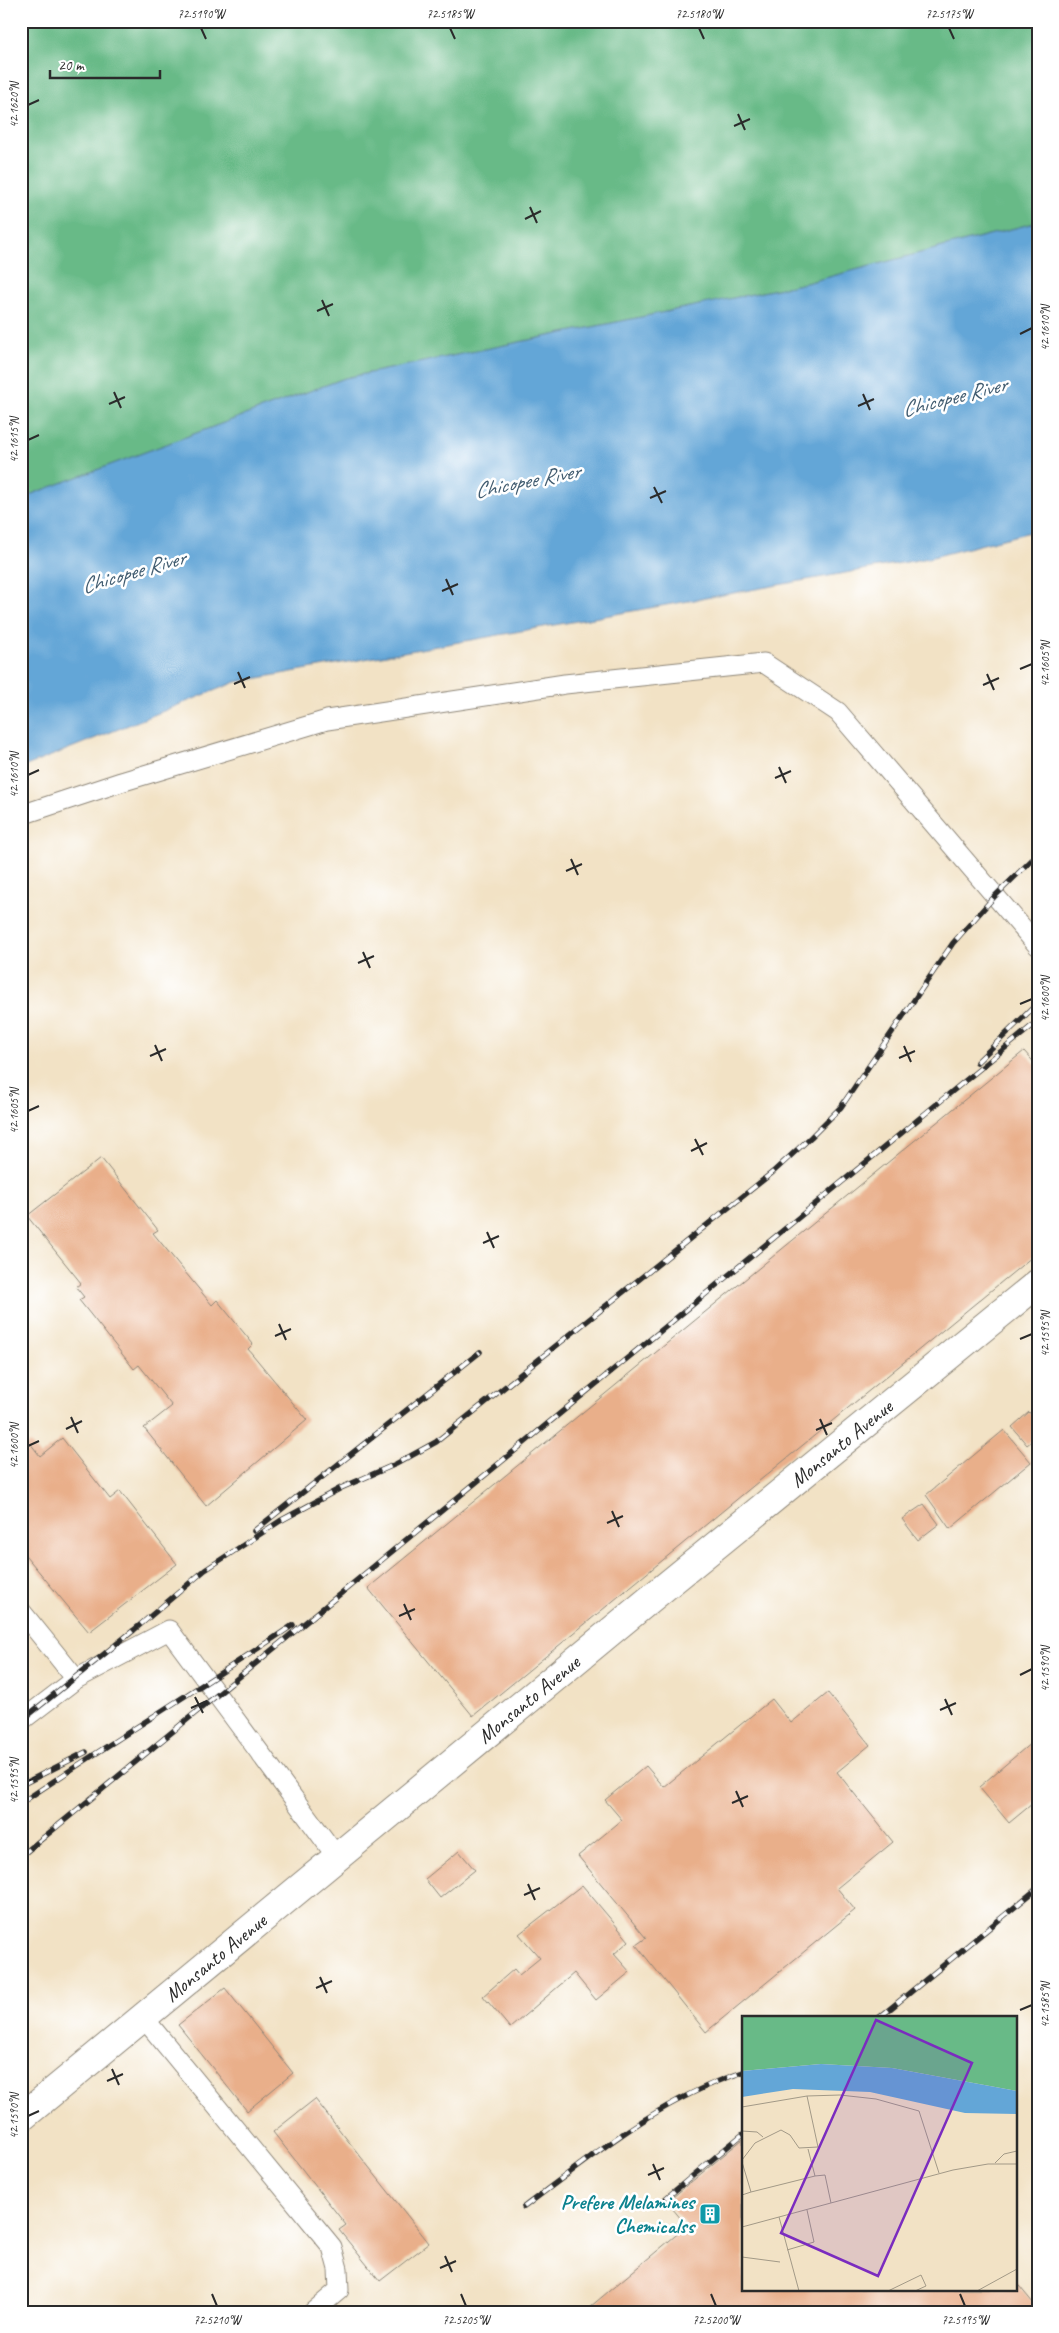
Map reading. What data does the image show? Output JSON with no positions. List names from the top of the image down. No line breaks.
{"streets":{"street":["Monsanto Avenue"]},"water":["Chicopee River"],"places":{"building":["Prefere Melamines Chemicalss"]},"scale_bar":"20 m","coordinates":["72.5190°W","72.5185°W","72.5180°W","72.5175°W","42.1620°N","42.1610°N","42.1615°N","42.1605°N","42.1600°N","42.1595°N","42.1590°N","42.1585°N","72.5210°W","72.5205°W","72.5200°W","72.5195°W"]}
